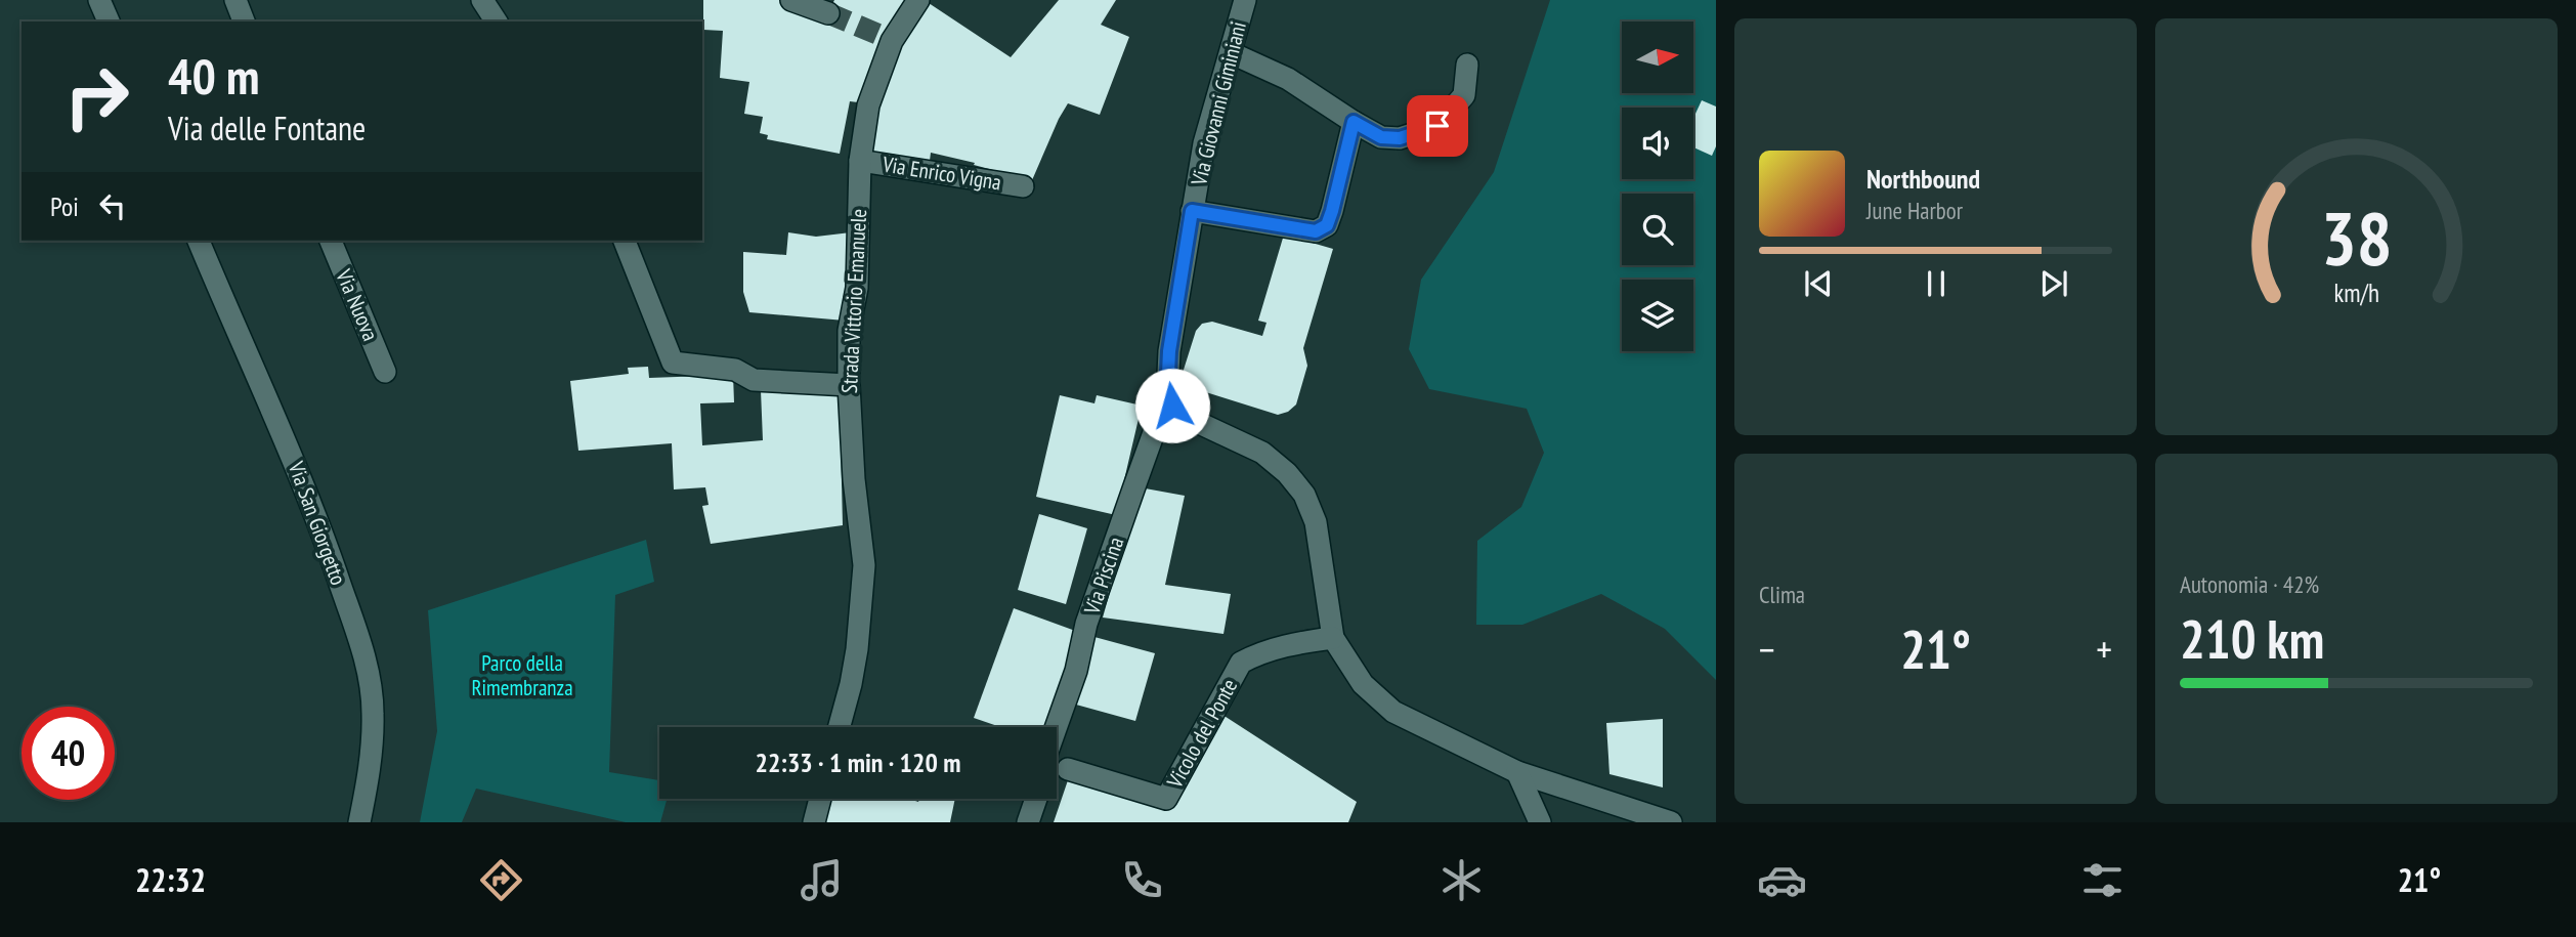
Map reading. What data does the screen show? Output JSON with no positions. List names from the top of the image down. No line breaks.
{"streets":{"street":["Via Giovanni Giminiani","Via Enrico Vigna","Strada Vittorio Emanuele","Via Nuova","Via San Giorgetto","Via Piscina","Vicolo del Ponte"]},"crossings":[["Via Giovanni Giminiani","Via Piscina"],["Via Enrico Vigna","Strada Vittorio Emanuele"]],"parks":["Parco della Rimembranza"],"north":"right","page":{"turn":["40 m","Via delle Fontane"],"song":["Northbound","June Harbor"],"then":"Poi","tile":["Clima",["Autonomia · 42%","210 km"]],"heat":["−","21°","+"],"limit":"40","trip":"22:33 · 1 min · 120 m","tabs":["22:32","21°"],"gauge":["38","km/h"]}}
